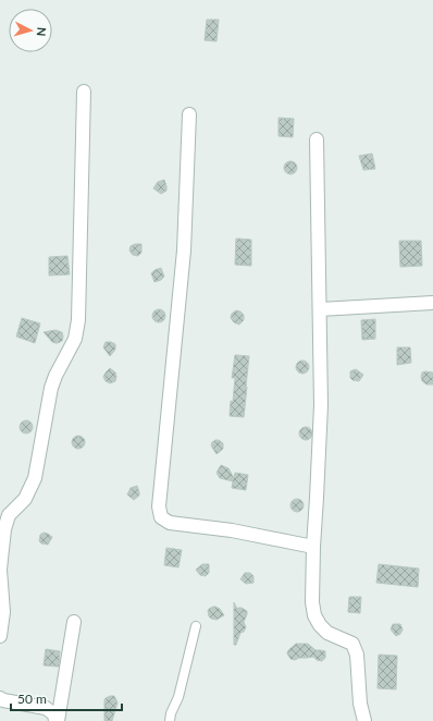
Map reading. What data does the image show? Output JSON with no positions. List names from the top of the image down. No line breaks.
{"scale_bar":"50 m","north":"right"}
